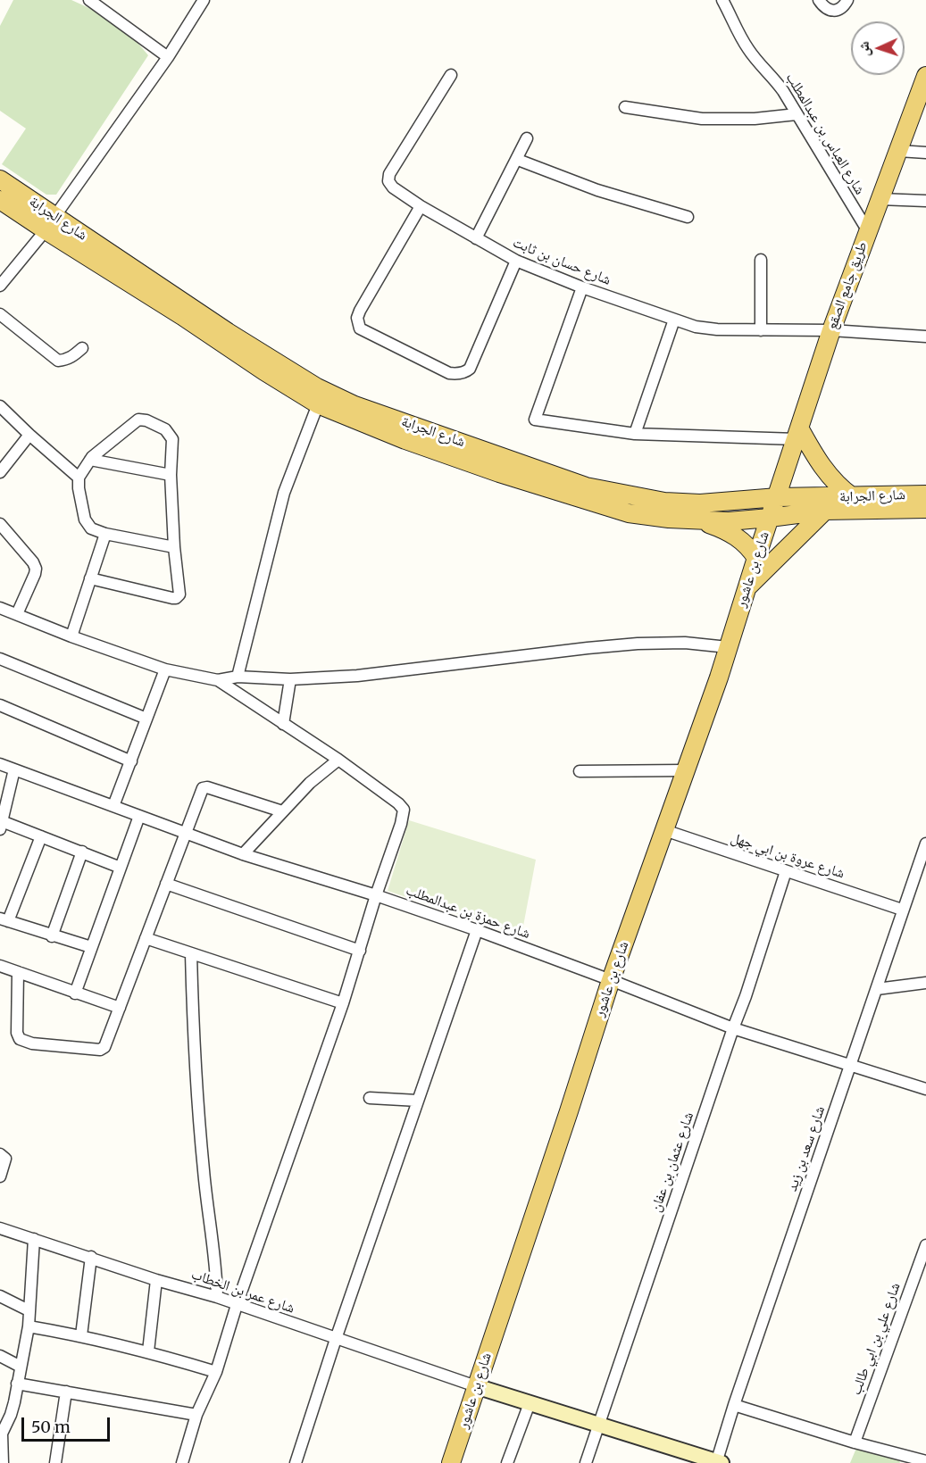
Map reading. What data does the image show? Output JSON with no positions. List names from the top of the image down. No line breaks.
{"streets":{"main road":["شارع الجرابة","طريق جامع الصقع","شارع بن عاشور"],"street":["شارع العباس بن عبدالمطلب","شارع حسان بن ثابت","شارع عروة بن ابي جهل","شارع حمزة بن عبدالمطلب","شارع سعد بن زيد","شارع عثمان بن عفان","شارع عمر بن الخطاب","شارع علي بن ابي طالب"]},"crossings":[["شارع العباس بن عبدالمطلب","طريق جامع الصقع"],["شارع الجرابة","طريق جامع الصقع"],["شارع الجرابة","شارع بن عاشور"],["شارع حسان بن ثابت","طريق جامع الصقع"],["طريق جامع الصقع","شارع بن عاشور"],["شارع بن عاشور","شارع عروة بن ابي جهل"],["شارع بن عاشور","شارع حمزة بن عبدالمطلب"],["شارع بن عاشور","شارع عمر بن الخطاب"],["شارع عروة بن ابي جهل","شارع سعد بن زيد"],["شارع عروة بن ابي جهل","شارع عثمان بن عفان"],["شارع حمزة بن عبدالمطلب","شارع سعد بن زيد"],["شارع حمزة بن عبدالمطلب","شارع عثمان بن عفان"]],"scale_bar":"50 m","north":"left"}
